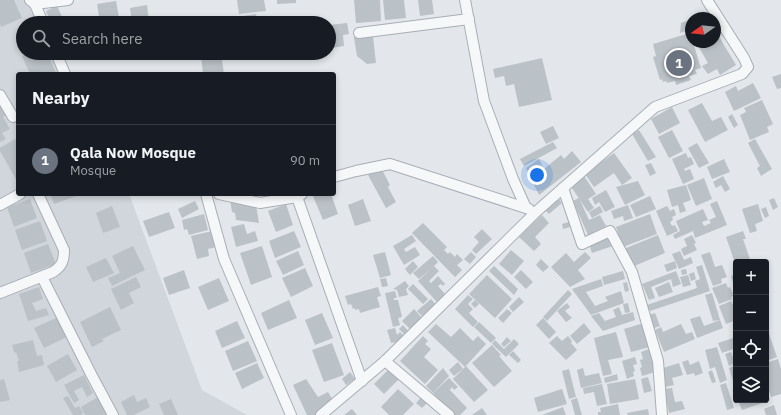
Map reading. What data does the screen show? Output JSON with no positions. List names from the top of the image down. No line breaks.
{"north":"left","page":{"search":"Search here","pins":"1","heading":"Nearby","list":[{"mark":"1","name":"Qala Now Mosque","note":"Mosque","value":"90 m"}],"map_buttons":["+","−"]}}
